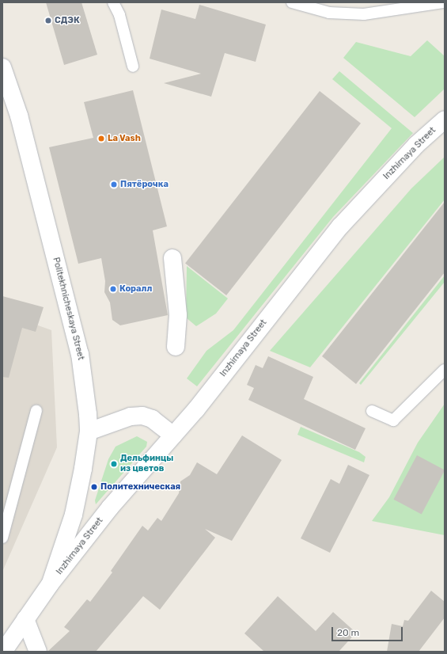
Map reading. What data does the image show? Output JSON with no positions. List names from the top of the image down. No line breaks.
{"streets":{"street":["Inzhirnaya Street","Politekhnicheskaya Street"]},"crossings":[["Inzhirnaya Street","Politekhnicheskaya Street"]],"places":["СДЭК","La Vash","Пятёрочка","Коралл","Дельфинцы из цветов","Политехническая"],"scale_bar":"20 m"}
